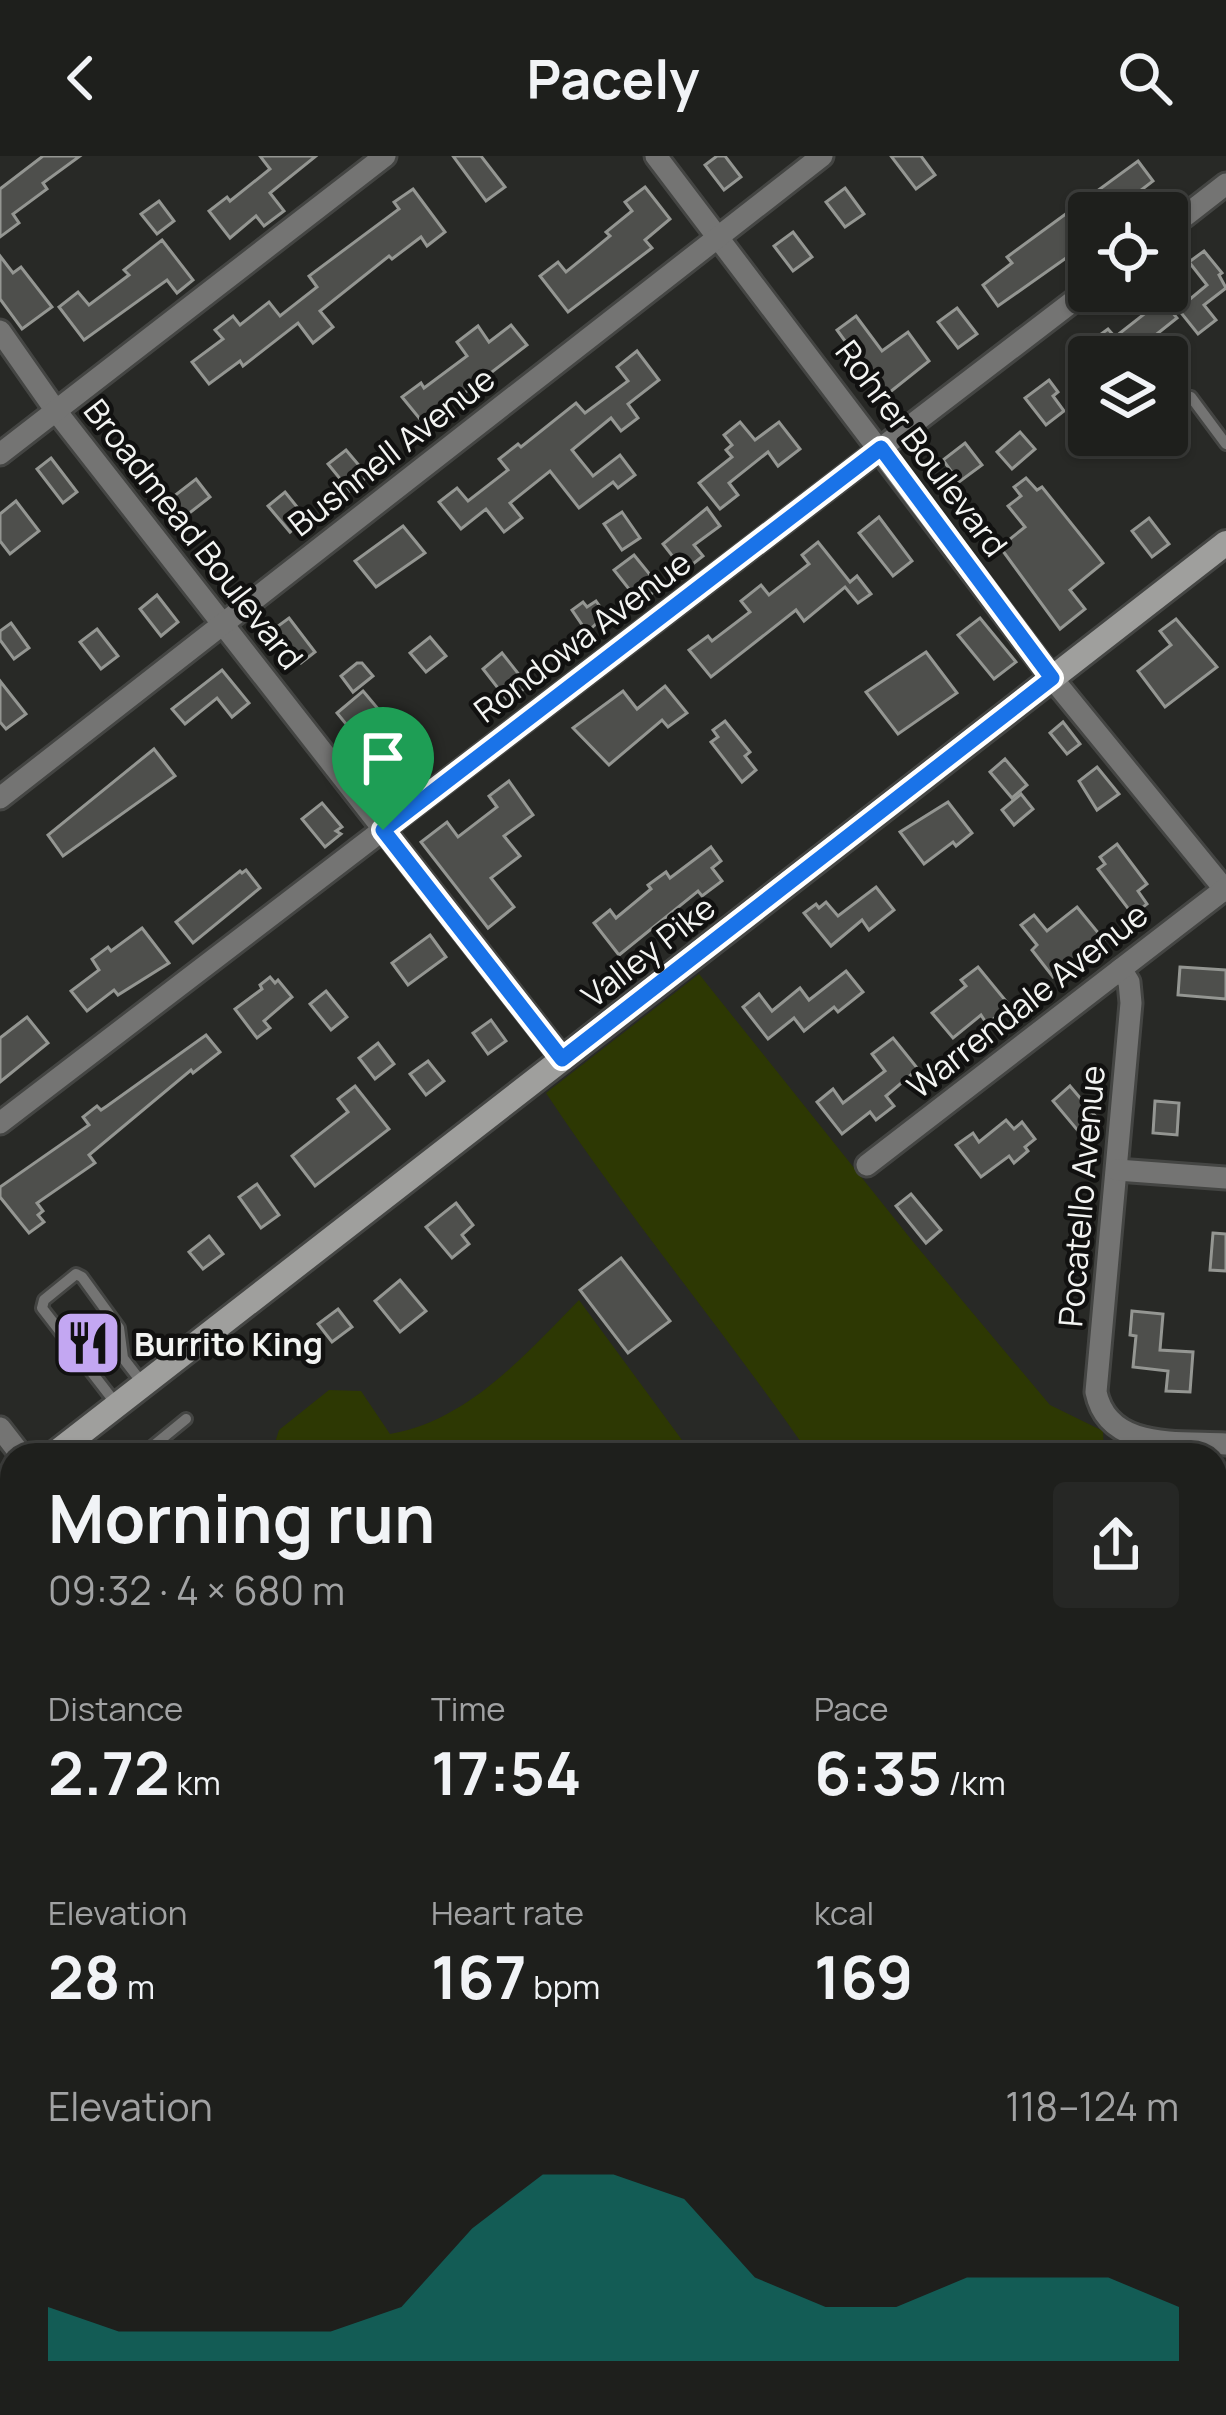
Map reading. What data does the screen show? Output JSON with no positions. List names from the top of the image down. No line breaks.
{"streets":{"street":["Rohrer Boulevard","Bushnell Avenue","Broadmead Boulevard","Rondowa Avenue","Valley Pike","Warrendale Avenue","Pocatello Avenue"]},"crossings":[["Rohrer Boulevard","Bushnell Avenue"],["Rohrer Boulevard","Rondowa Avenue"],["Rohrer Boulevard","Valley Pike"],["Rohrer Boulevard","Warrendale Avenue"],["Bushnell Avenue","Broadmead Boulevard"],["Broadmead Boulevard","Rondowa Avenue"],["Broadmead Boulevard","Valley Pike"],["Warrendale Avenue","Pocatello Avenue"]],"places":{"restaurant":["Burrito King"]},"page":{"header":"Pacely","heading":["Morning run","09:32 · 4 × 680 m"],"stats":[["Distance","2.72 km"],["Time","17:54"],["Pace","6:35 /km"],["Elevation","28 m"],["Heart rate","167 bpm"],["kcal","169"]],"chart":["Elevation","118–124 m"]}}
